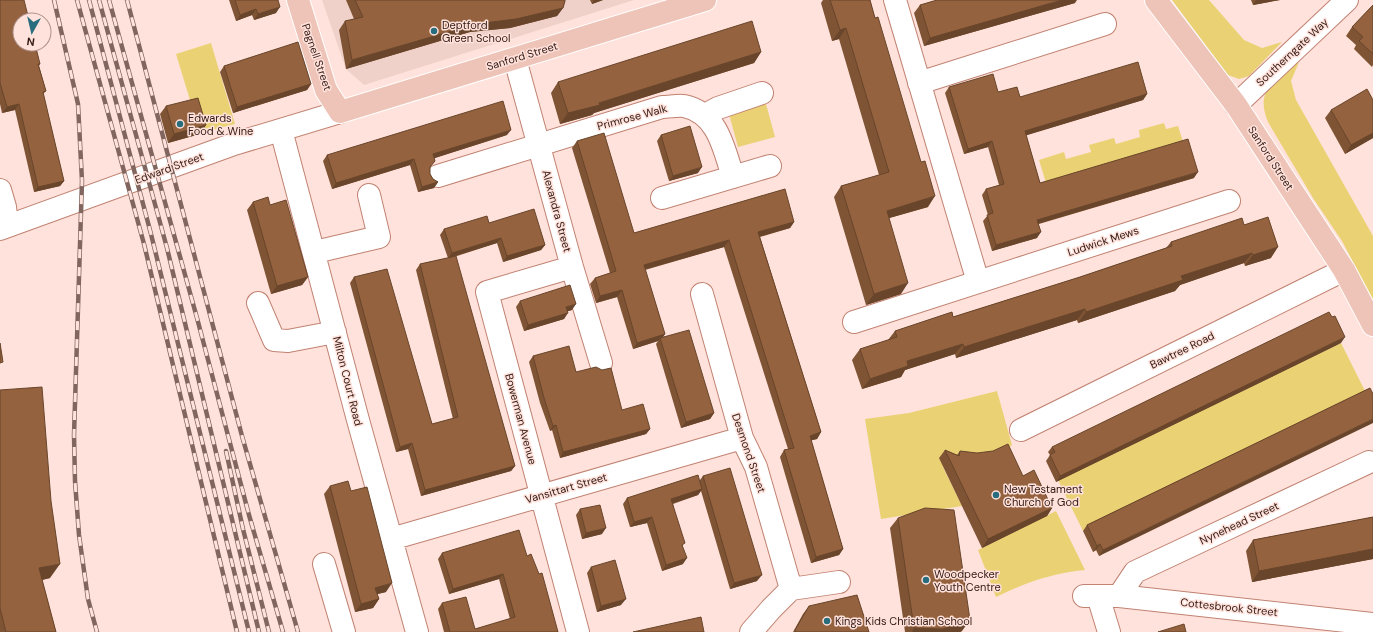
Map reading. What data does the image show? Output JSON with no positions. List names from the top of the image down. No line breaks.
{"streets":{"main road":["Sanford Street","Pagnell Street"],"street":["Southerngate Way","Primrose Walk","Edward Street","Alexandra Street","Ludwick Mews","Bawtree Road","Milton Court Road","Bowerman Avenue","Desmond Street","Vansittart Street","Nynehead Street","Cottesbrook Street"]},"crossings":[["Southerngate Way","Sanford Street"],["Sanford Street","Pagnell Street"],["Sanford Street","Edward Street"],["Sanford Street","Alexandra Street"],["Sanford Street","Bawtree Road"],["Pagnell Street","Edward Street"],["Primrose Walk","Alexandra Street"],["Edward Street","Milton Court Road"],["Alexandra Street","Bowerman Avenue"],["Milton Court Road","Vansittart Street"],["Bowerman Avenue","Vansittart Street"],["Desmond Street","Vansittart Street"],["Nynehead Street","Cottesbrook Street"]],"places":["Deptford Green School","Edwards Food & Wine","New Testament Church of God","Woodpecker Youth Centre","Kings Kids Christian School"],"north":"bottom"}
